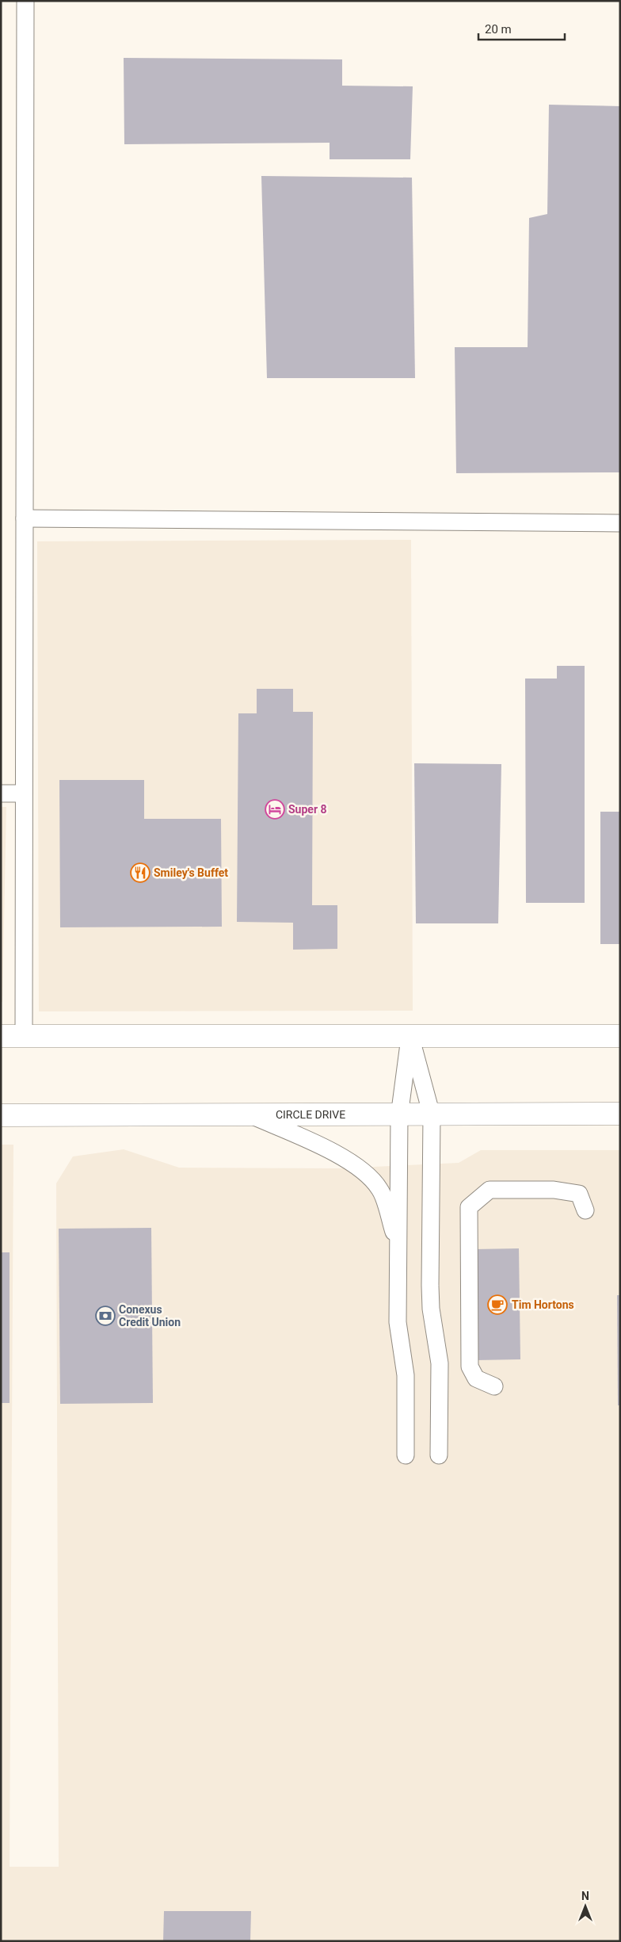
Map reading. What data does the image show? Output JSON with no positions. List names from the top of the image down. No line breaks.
{"streets":{"highway":["CIRCLE DRIVE"]},"places":{"hotel":["Super 8"],"restaurant":["Smiley's Buffet"],"cafe":["Tim Hortons"],"bank":["Conexus Credit Union"]},"scale_bar":"20 m","north":"top"}
